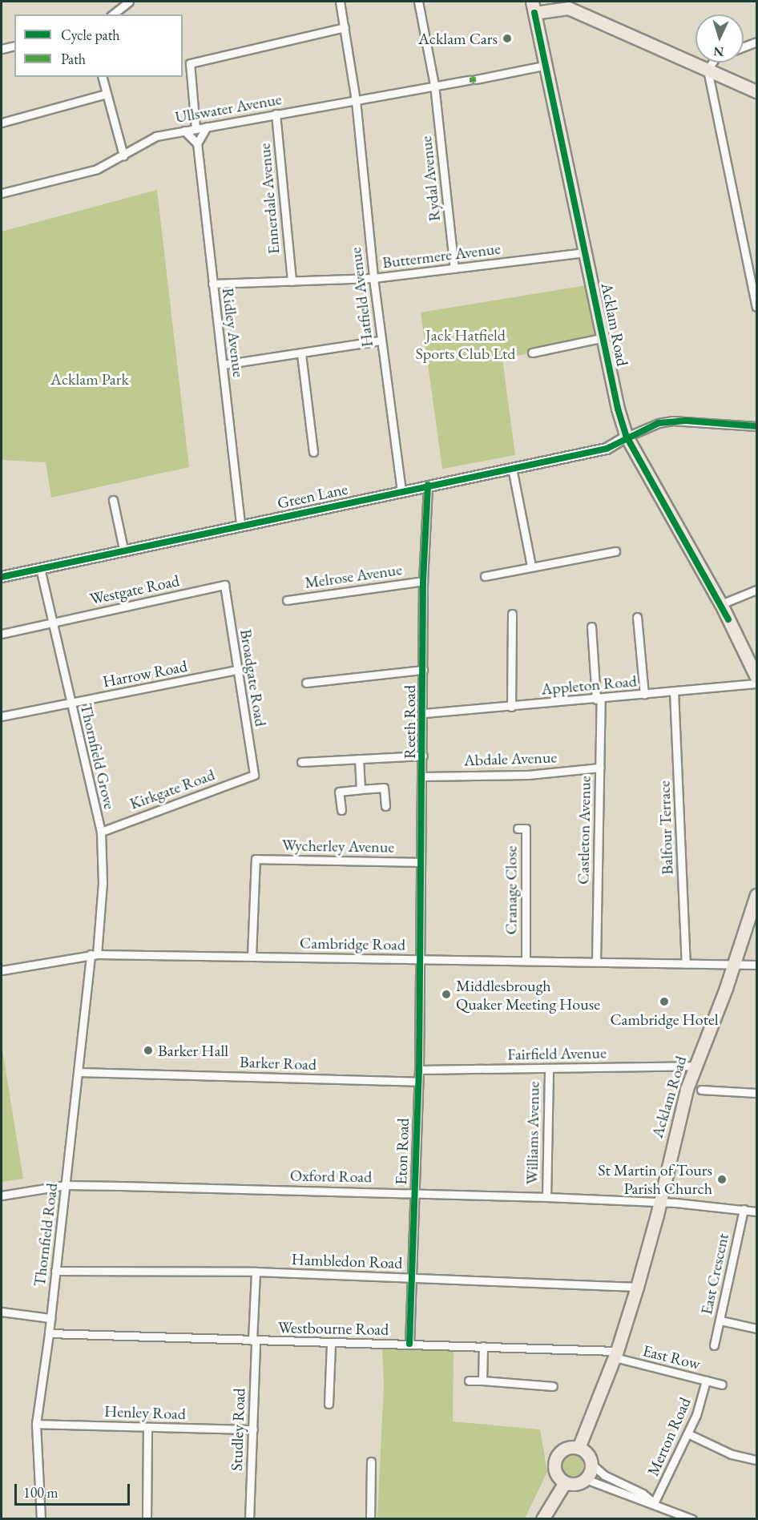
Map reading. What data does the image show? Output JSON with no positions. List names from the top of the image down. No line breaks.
{"streets":{"main road":["Acklam Road"],"street":["Ullswater Avenue","Rydal Avenue","Ennerdale Avenue","Buttermere Avenue","Hatfield Avenue","Ridley Avenue","Green Lane","Melrose Avenue","Westgate Road","Harrow Road","Broadgate Road","Appleton Road","Reeth Road","Thornfield Grove","Abdale Avenue","Kirkgate Road","Balfour Terrace","Castleton Avenue","Wycherley Avenue","Cranage Close","Cambridge Road","Fairfield Avenue","Barker Road","Williams Avenue","Eton Road","Oxford Road","Thornfield Road","Hambledon Road","East Crescent","Westbourne Road","East Row","Henley Road","Studley Road","Merton Road"]},"crossings":[["Ullswater Avenue","Rydal Avenue"],["Ullswater Avenue","Ennerdale Avenue"],["Ullswater Avenue","Hatfield Avenue"],["Ullswater Avenue","Acklam Road"],["Rydal Avenue","Buttermere Avenue"],["Ennerdale Avenue","Buttermere Avenue"],["Buttermere Avenue","Hatfield Avenue"],["Buttermere Avenue","Acklam Road"],["Buttermere Avenue","Ridley Avenue"],["Hatfield Avenue","Green Lane"],["Acklam Road","Green Lane"],["Acklam Road","Cambridge Road"],["Acklam Road","Fairfield Avenue"],["Acklam Road","Oxford Road"],["Acklam Road","Hambledon Road"],["Acklam Road","Westbourne Road"],["Acklam Road","East Row"],["Ridley Avenue","Green Lane"],["Green Lane","Reeth Road"],["Green Lane","Thornfield Grove"],["Melrose Avenue","Reeth Road"],["Westgate Road","Broadgate Road"],["Westgate Road","Thornfield Grove"],["Harrow Road","Broadgate Road"],["Harrow Road","Thornfield Grove"],["Broadgate Road","Kirkgate Road"],["Appleton Road","Reeth Road"],["Appleton Road","Balfour Terrace"],["Appleton Road","Castleton Avenue"],["Reeth Road","Abdale Avenue"],["Reeth Road","Wycherley Avenue"],["Reeth Road","Cambridge Road"],["Reeth Road","Eton Road"],["Thornfield Grove","Kirkgate Road"],["Thornfield Grove","Cambridge Road"],["Thornfield Grove","Thornfield Road"],["Abdale Avenue","Castleton Avenue"],["Balfour Terrace","Cambridge Road"],["Castleton Avenue","Cambridge Road"],["Wycherley Avenue","Cambridge Road"],["Cranage Close","Cambridge Road"],["Cambridge Road","Eton Road"],["Cambridge Road","Thornfield Road"],["Fairfield Avenue","Williams Avenue"],["Fairfield Avenue","Eton Road"],["Barker Road","Eton Road"],["Barker Road","Thornfield Road"],["Williams Avenue","Oxford Road"],["Eton Road","Oxford Road"],["Eton Road","Hambledon Road"],["Eton Road","Westbourne Road"],["Oxford Road","Thornfield Road"],["Oxford Road","East Crescent"],["Thornfield Road","Hambledon Road"],["Thornfield Road","Westbourne Road"],["Thornfield Road","Henley Road"],["Hambledon Road","Studley Road"],["Westbourne Road","East Row"],["Westbourne Road","Studley Road"],["East Row","Merton Road"],["Henley Road","Studley Road"]],"parks":["Jack Hatfield Sports Club Ltd","Acklam Park"],"places":["Acklam Cars","Middlesbrough Quaker Meeting House","Cambridge Hotel","Barker Hall","St Martin of Tours Parish Church"],"legend":["Cycle path","Path"],"scale_bar":"100 m","north":"bottom"}
